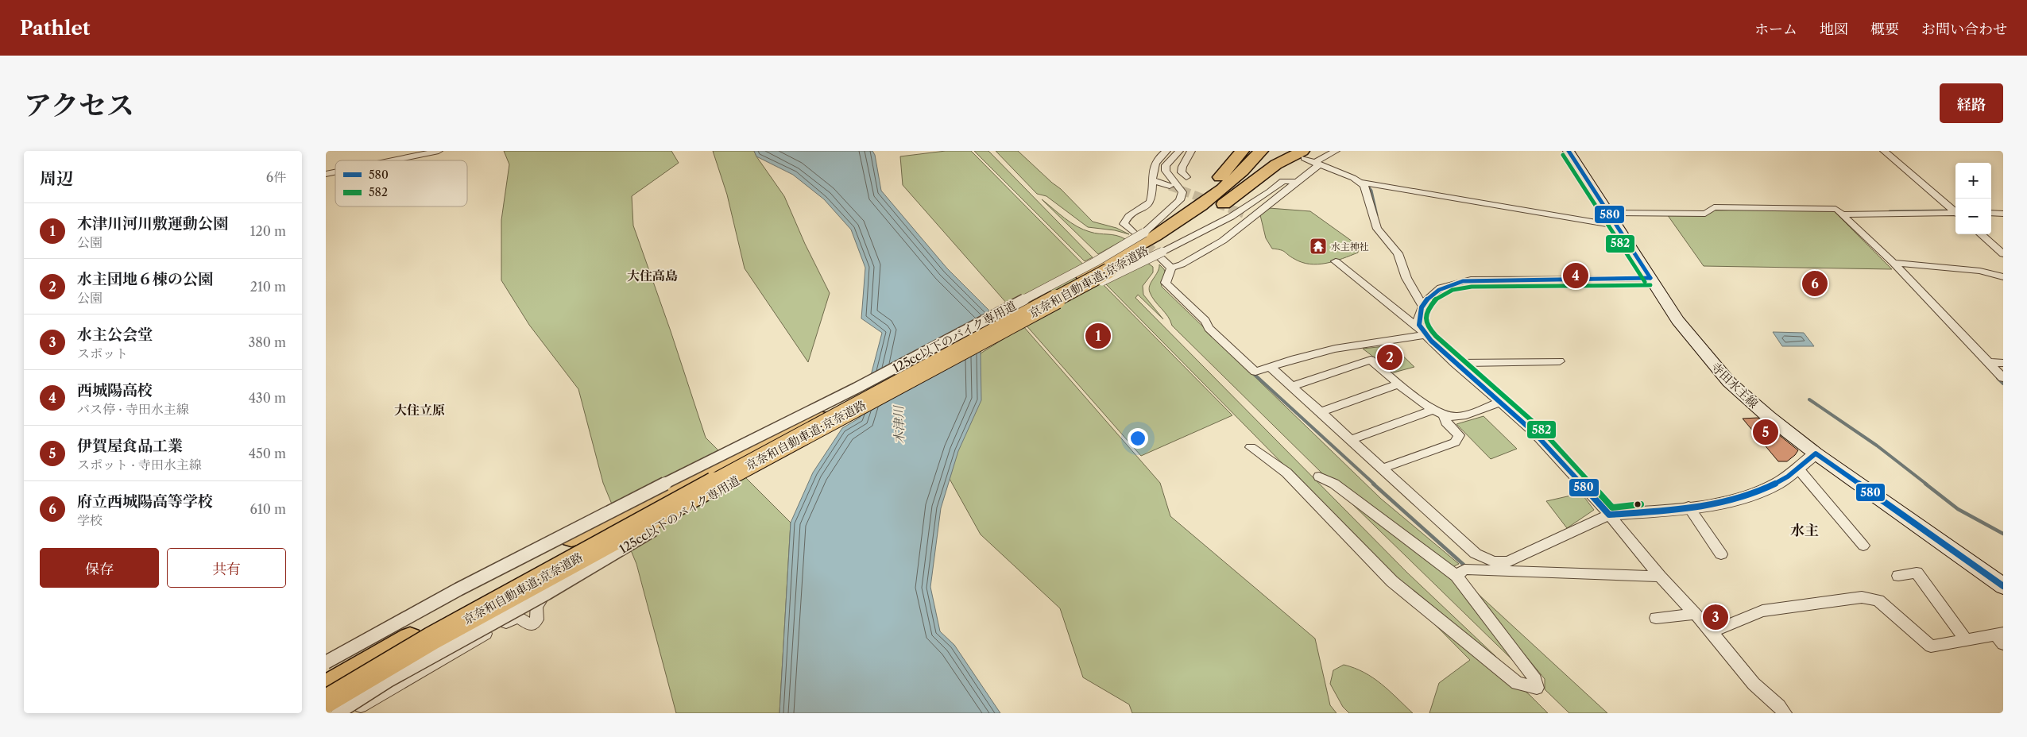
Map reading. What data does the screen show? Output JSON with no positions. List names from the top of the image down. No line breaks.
{"streets":{"highway":["京奈和自動車道;京奈道路"],"main road":["寺田水主線"],"street":["125cc以下のバイク専用道"]},"crossings":[["京奈和自動車道;京奈道路","125cc以下のバイク専用道"]],"districts":["大住高島","大住立原","水主"],"water":["木津川"],"places":{"temple":["水主神社"]},"lines":["transit line 580","transit line 582"],"legend":["580","582"],"page":{"header":"Pathlet","nav":["ホーム","地図","概要","お問い合わせ"],"title":"アクセス","buttons":["経路",["保存","共有"]],"heading":["周辺","6件"],"map_buttons":["+","−"],"list":[{"mark":"1","name":"木津川河川敷運動公園","note":"公園","value":"120 m"},{"mark":"2","name":"水主団地６棟の公園","note":"公園","value":"210 m"},{"mark":"3","name":"水主公会堂","note":"スポット","value":"380 m"},{"mark":"4","name":"西城陽高校","note":"バス停 · 寺田水主線","value":"430 m"},{"mark":"5","name":"伊賀屋食品工業","note":"スポット · 寺田水主線","value":"450 m"},{"mark":"6","name":"府立西城陽高等学校","note":"学校","value":"610 m"}],"pins":["4","6","1","2","5","3"]}}
